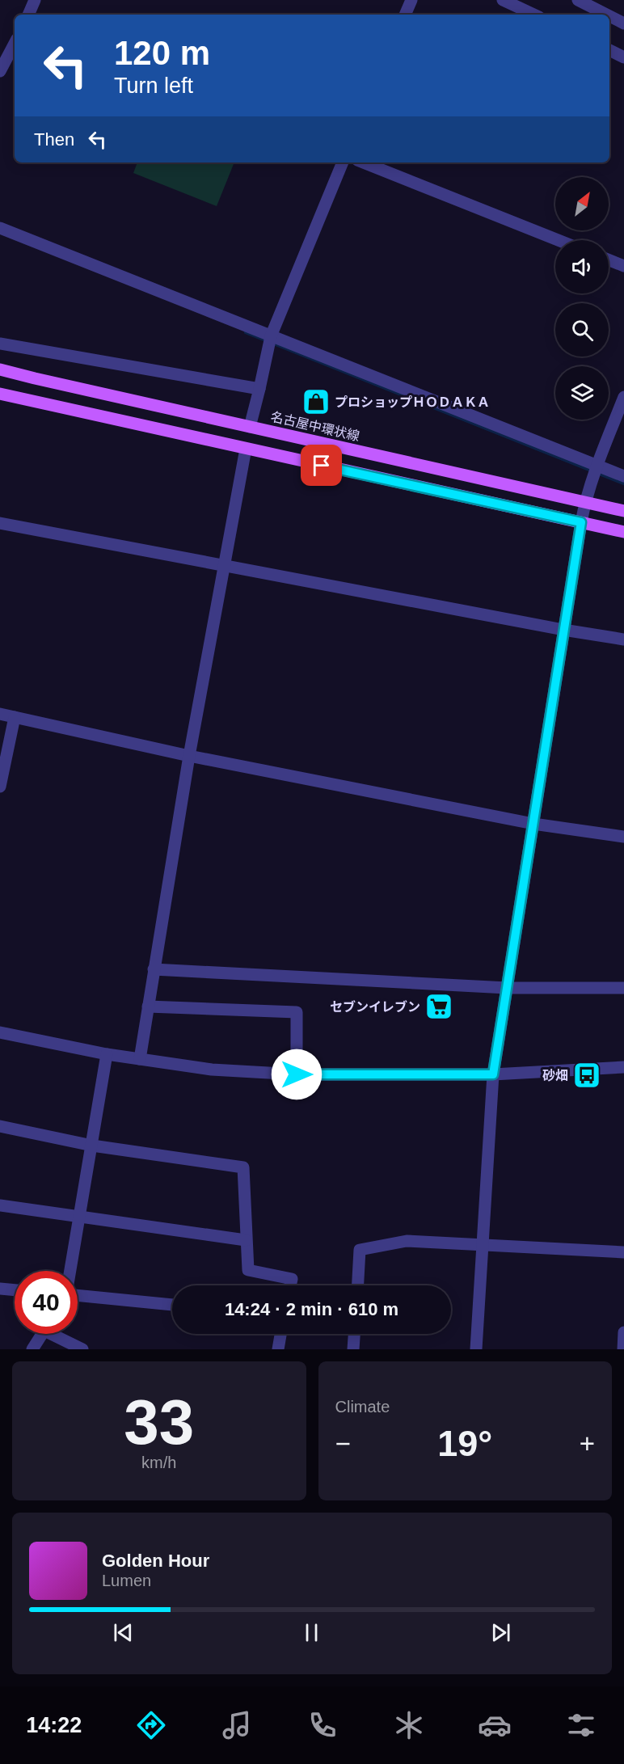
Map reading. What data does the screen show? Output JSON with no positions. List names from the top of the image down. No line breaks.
{"streets":{"main road":["名古屋中環状線"]},"places":{"shop":["プロショップＨＯＤＡＫＡ"],"supermarket":["セブンイレブン"],"bus stop":["砂畑"]},"north":"top right","page":{"turn":["120 m","Turn left"],"then":"Then","limit":"40","trip":"14:24 · 2 min · 610 m","tile":[["33","km/h"],"Climate"],"heat":["−","19°","+"],"song":["Golden Hour","Lumen"],"tabs":"14:22"}}
